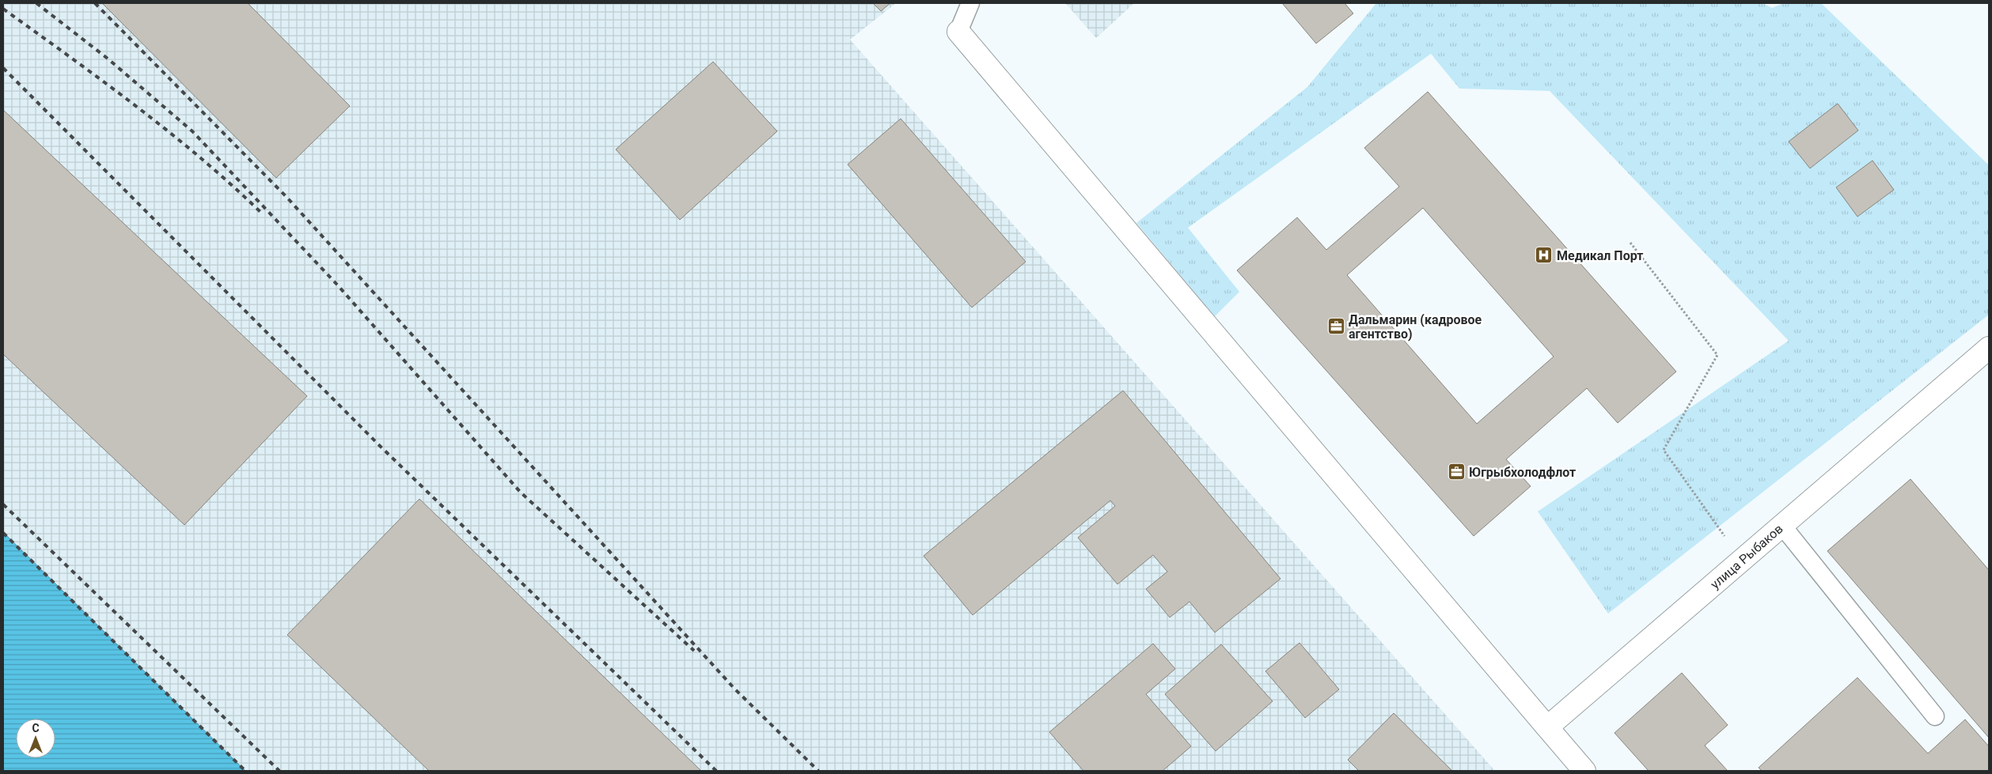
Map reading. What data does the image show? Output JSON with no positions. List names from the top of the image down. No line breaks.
{"streets":{"street":["улица Рыбаков"]},"places":{"hospital":["Медикал Порт"],"office":["Дальмарин (кадровое агентство)","Югрыбхолодфлот"]},"north":"top"}
